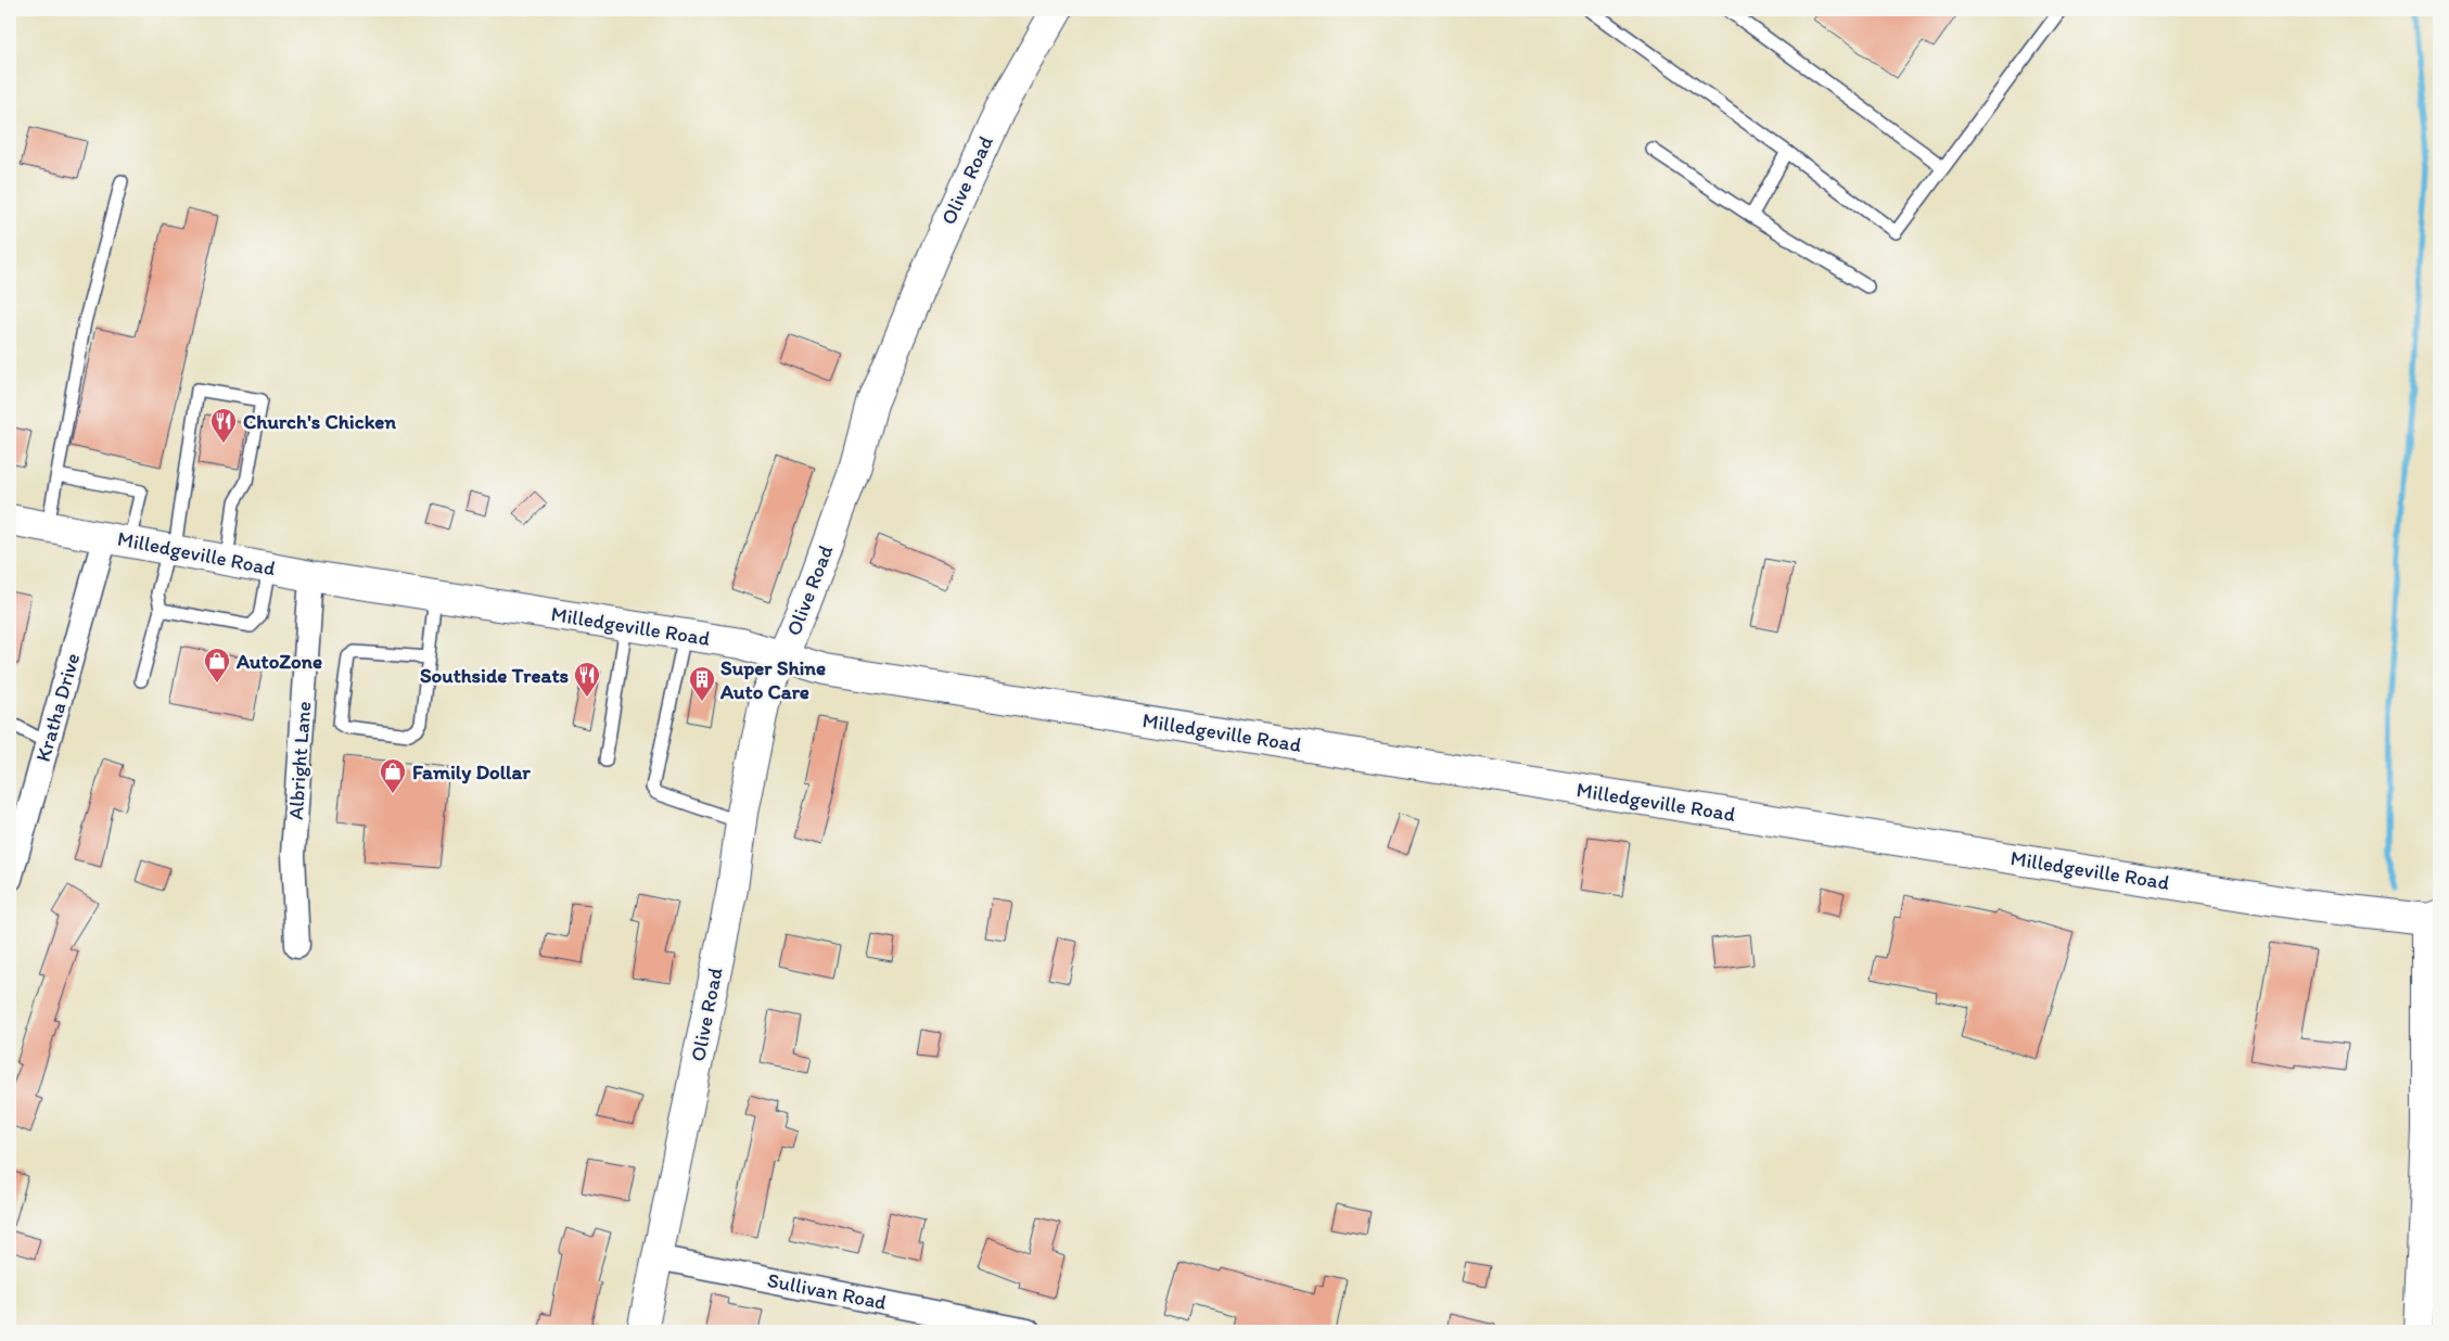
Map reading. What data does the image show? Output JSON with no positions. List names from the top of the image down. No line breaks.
{"streets":{"main road":["Olive Road","Milledgeville Road"],"street":["Kratha Drive","Albright Lane","Sullivan Road"]},"crossings":[["Olive Road","Milledgeville Road"],["Olive Road","Sullivan Road"],["Milledgeville Road","Kratha Drive"],["Milledgeville Road","Albright Lane"]],"places":{"restaurant":["Church's Chicken","Southside Treats"],"shop":["AutoZone","Family Dollar"],"building":["Super Shine Auto Care"]}}
